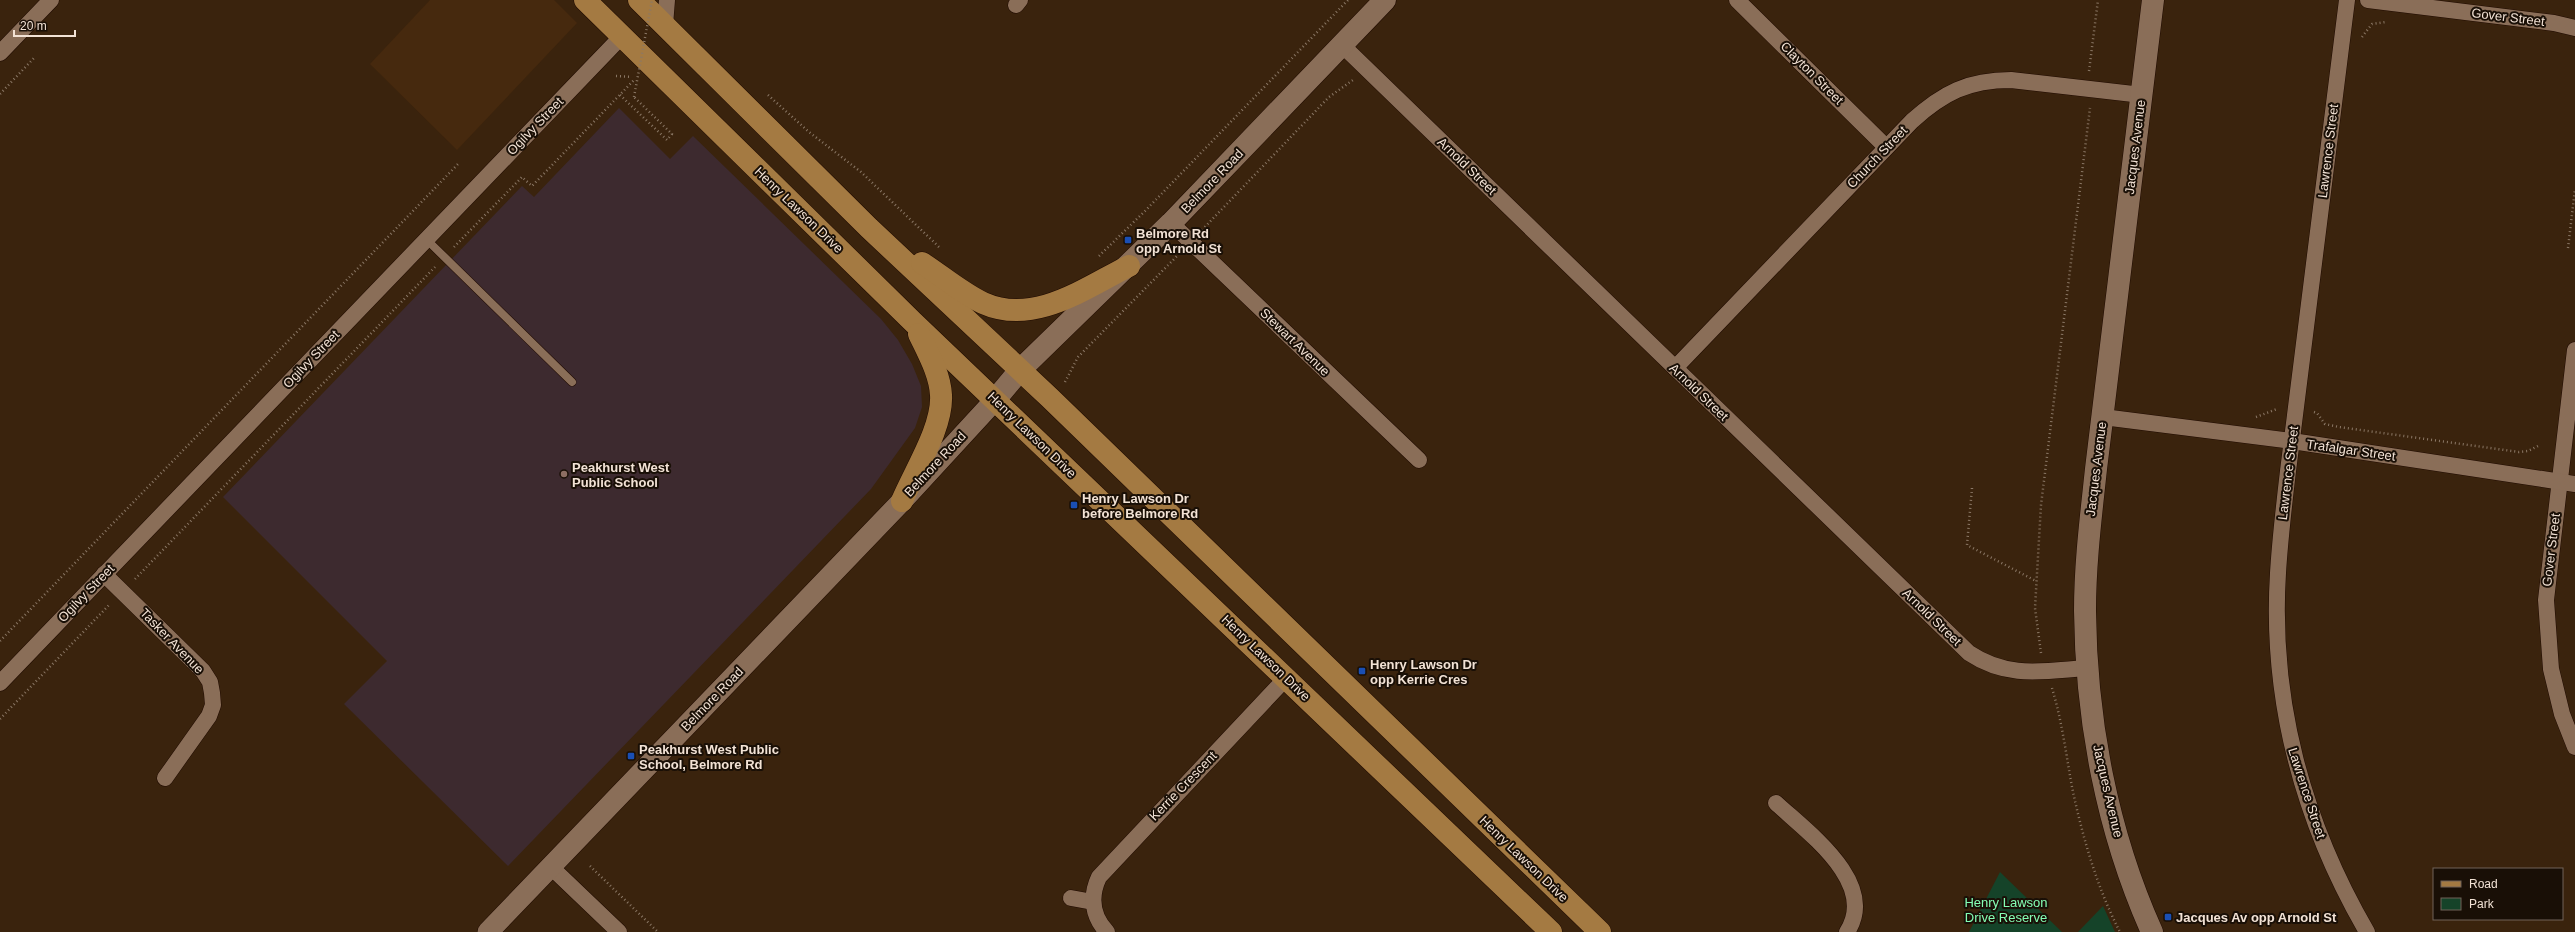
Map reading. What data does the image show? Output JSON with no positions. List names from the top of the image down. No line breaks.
{"streets":{"main road":["Jacques Avenue","Belmore Road","Henry Lawson Drive"],"street":["Gover Street","Clayton Street","Ogilvy Street","Lawrence Street","Church Street","Arnold Street","Stewart Avenue","Trafalgar Street","Tasker Avenue","Kerrie Crescent"]},"crossings":[["Gover Street","Trafalgar Street"],["Clayton Street","Church Street"],["Ogilvy Street","Henry Lawson Drive"],["Ogilvy Street","Tasker Avenue"],["Jacques Avenue","Church Street"],["Jacques Avenue","Arnold Street"],["Jacques Avenue","Trafalgar Street"],["Lawrence Street","Trafalgar Street"],["Church Street","Arnold Street"],["Arnold Street","Belmore Road"],["Belmore Road","Henry Lawson Drive"],["Belmore Road","Stewart Avenue"],["Henry Lawson Drive","Kerrie Crescent"]],"parks":["Henry Lawson Drive Reserve"],"places":{"transit":["Belmore Rd opp Arnold St","Henry Lawson Dr before Belmore Rd","Henry Lawson Dr opp Kerrie Cres","Peakhurst West Public School, Belmore Rd","Jacques Av opp Arnold St"],"other":["Peakhurst West Public School"]},"legend":["Road","Park"],"scale_bar":"20 m"}
